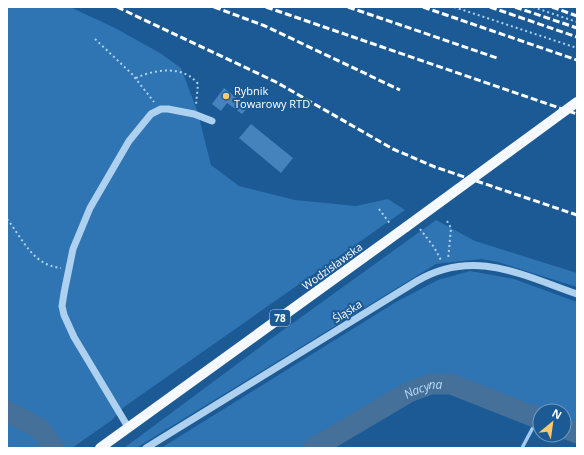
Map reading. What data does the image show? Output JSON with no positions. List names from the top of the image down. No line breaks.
{"streets":{"main road":["Wodzisławska","78"],"street":["Śląska"]},"water":["Nacyna"],"places":["Rybnik Towarowy RTD"],"north":"top right"}
